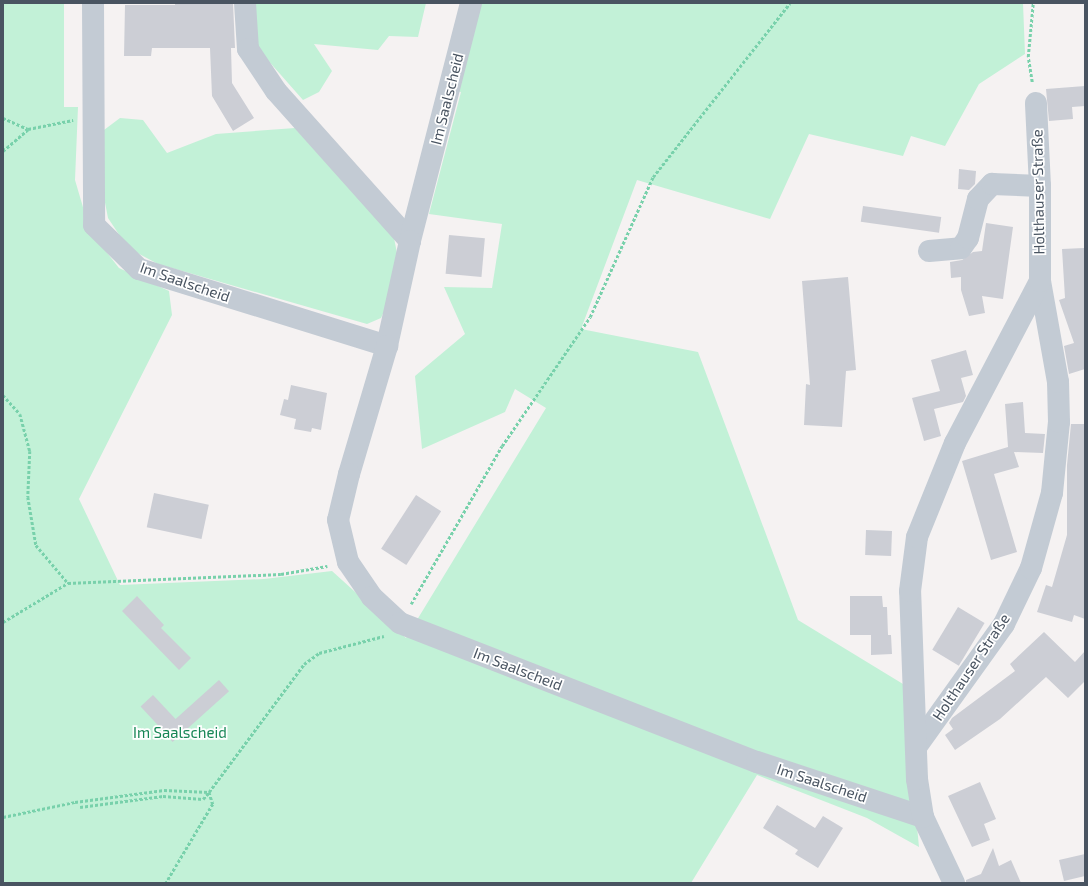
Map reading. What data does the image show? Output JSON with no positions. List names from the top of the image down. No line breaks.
{"streets":{"street":["Im Saalscheid","Holthauser Straße"]},"crossings":[["Im Saalscheid","Holthauser Straße"]],"parks":["Im Saalscheid"]}
